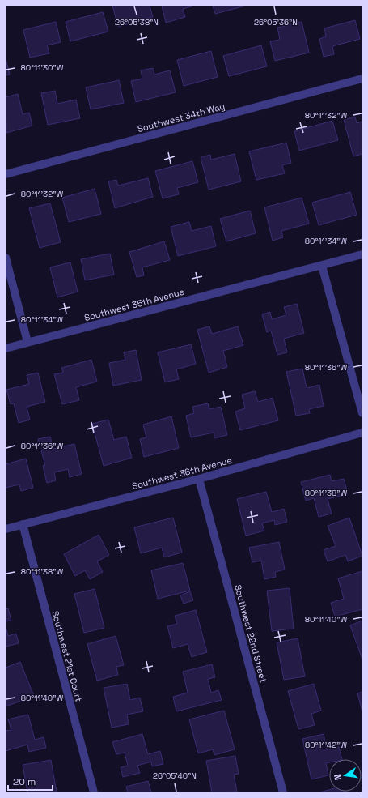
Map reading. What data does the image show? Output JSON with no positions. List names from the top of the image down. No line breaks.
{"streets":{"street":["Southwest 34th Way","Southwest 35th Avenue","Southwest 36th Avenue","Southwest 22nd Street","Southwest 21st Court"]},"crossings":[["Southwest 36th Avenue","Southwest 22nd Street"],["Southwest 36th Avenue","Southwest 21st Court"]],"scale_bar":"20 m","north":"left","coordinates":["26°05'38\"N","26°05'36\"N","80°11'30\"W","80°11'32\"W","80°11'34\"W","80°11'36\"W","80°11'38\"W","80°11'40\"W","80°11'42\"W","26°05'40\"N"]}
